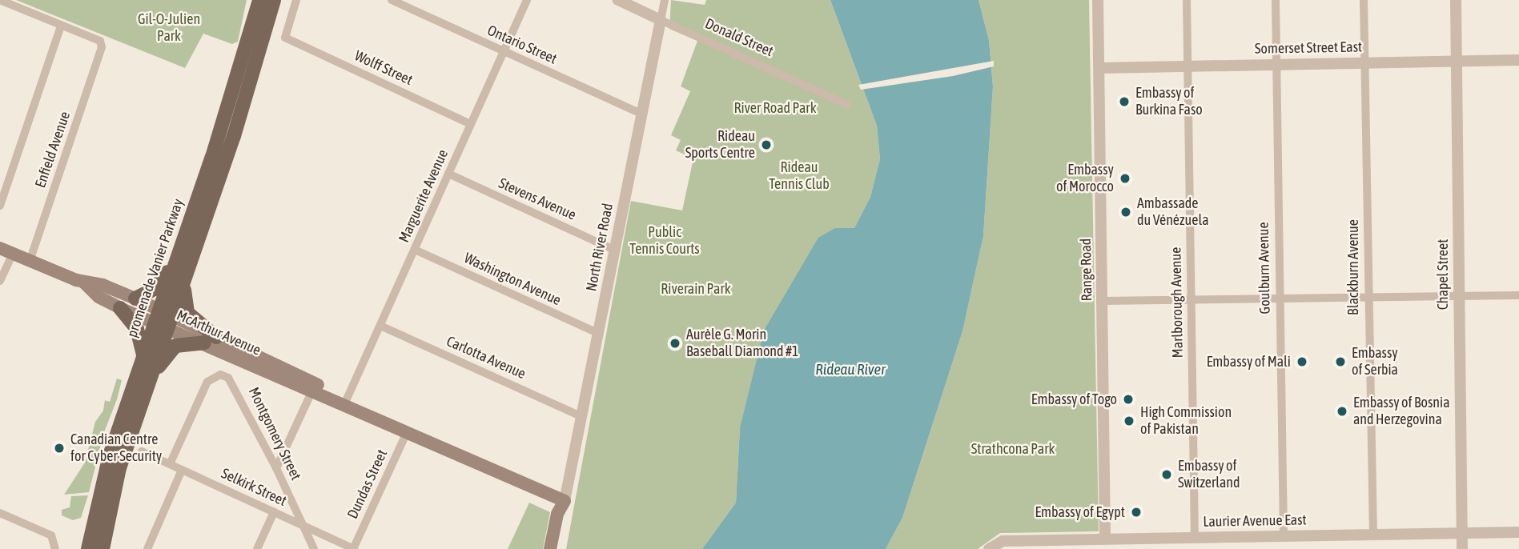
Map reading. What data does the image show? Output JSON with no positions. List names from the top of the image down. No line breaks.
{"streets":{"main road":["North River Road","promenade Vanier Parkway","McArthur Avenue"],"street":["Donald Street","Ontario Street","Somerset Street East","Wolff Street","Enfield Avenue","Marguerite Avenue","Stevens Avenue","Blackburn Avenue","Goulburn Avenue","Range Road","Chapel Street","Washington Avenue","Marlborough Avenue","Carlotta Avenue","Montgomery Street","Dundas Street","Selkirk Street","Laurier Avenue East"]},"crossings":[["Donald Street","North River Road"],["Ontario Street","Marguerite Avenue"],["Ontario Street","North River Road"],["Somerset Street East","Blackburn Avenue"],["Somerset Street East","Goulburn Avenue"],["Somerset Street East","Range Road"],["Somerset Street East","Chapel Street"],["Somerset Street East","Marlborough Avenue"],["Wolff Street","Marguerite Avenue"],["Enfield Avenue","McArthur Avenue"],["Marguerite Avenue","Stevens Avenue"],["Marguerite Avenue","Washington Avenue"],["Marguerite Avenue","McArthur Avenue"],["Marguerite Avenue","Carlotta Avenue"],["Stevens Avenue","North River Road"],["North River Road","Washington Avenue"],["North River Road","McArthur Avenue"],["North River Road","Carlotta Avenue"],["Blackburn Avenue","Laurier Avenue East"],["promenade Vanier Parkway","McArthur Avenue"],["Goulburn Avenue","Laurier Avenue East"],["Range Road","Laurier Avenue East"],["Chapel Street","Laurier Avenue East"],["Marlborough Avenue","Laurier Avenue East"],["McArthur Avenue","Dundas Street"],["Montgomery Street","Selkirk Street"],["Dundas Street","Selkirk Street"]],"water":["Rideau River"],"parks":["Gil-O-Julien Park","River Road Park","Rideau Tennis Club","Public Tennis Courts","Riverain Park","Strathcona Park"],"places":["Embassy of Burkina Faso","Rideau Sports Centre","Embassy of Morocco","Ambassade du Vénézuela","Aurèle G. Morin Baseball Diamond #1","Embassy of Mali","Embassy of Serbia","Embassy of Togo","Embassy of Bosnia and Herzegovina","High Commission of Pakistan","Canadian Centre for Cyber Security","Embassy of Switzerland","Embassy of Egypt"]}
